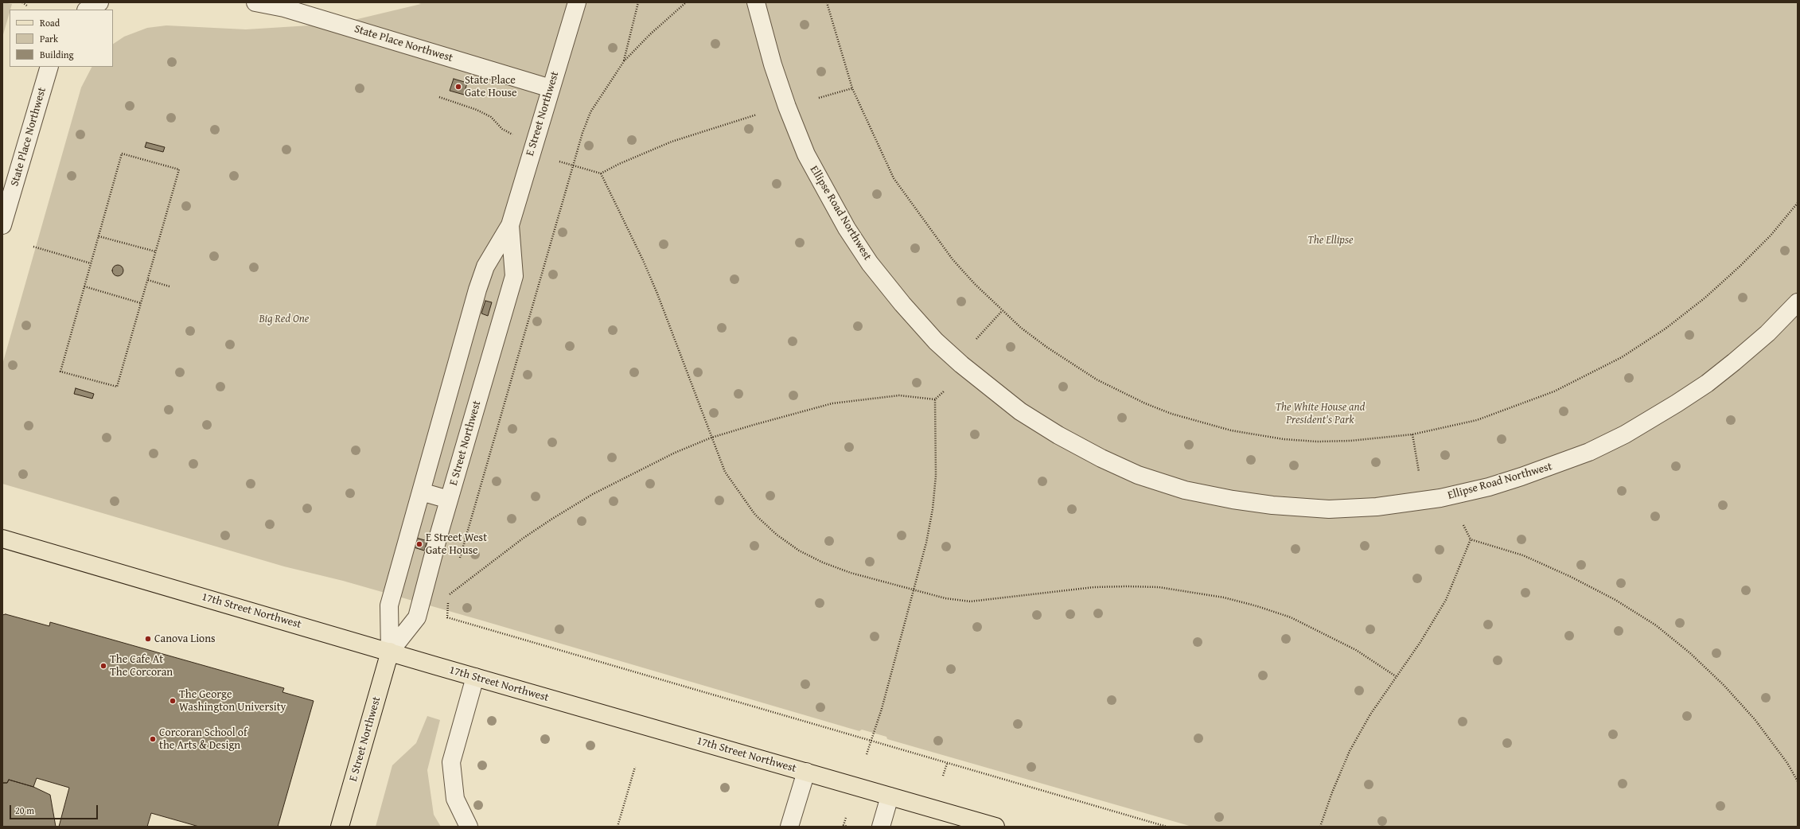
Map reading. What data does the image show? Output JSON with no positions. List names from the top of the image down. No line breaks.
{"streets":{"main road":["E Street Northwest","17th Street Northwest"],"street":["State Place Northwest","Ellipse Road Northwest"]},"crossings":[["State Place Northwest","E Street Northwest"],["E Street Northwest","17th Street Northwest"]],"parks":["The Ellipse","Big Red One","The White House and President's Park"],"places":["State Place Gate House","E Street West Gate House","Canova Lions","The Cafe At The Corcoran","The George Washington University","Corcoran School of the Arts & Design"],"legend":["Road","Park","Building"],"scale_bar":"20 m"}
